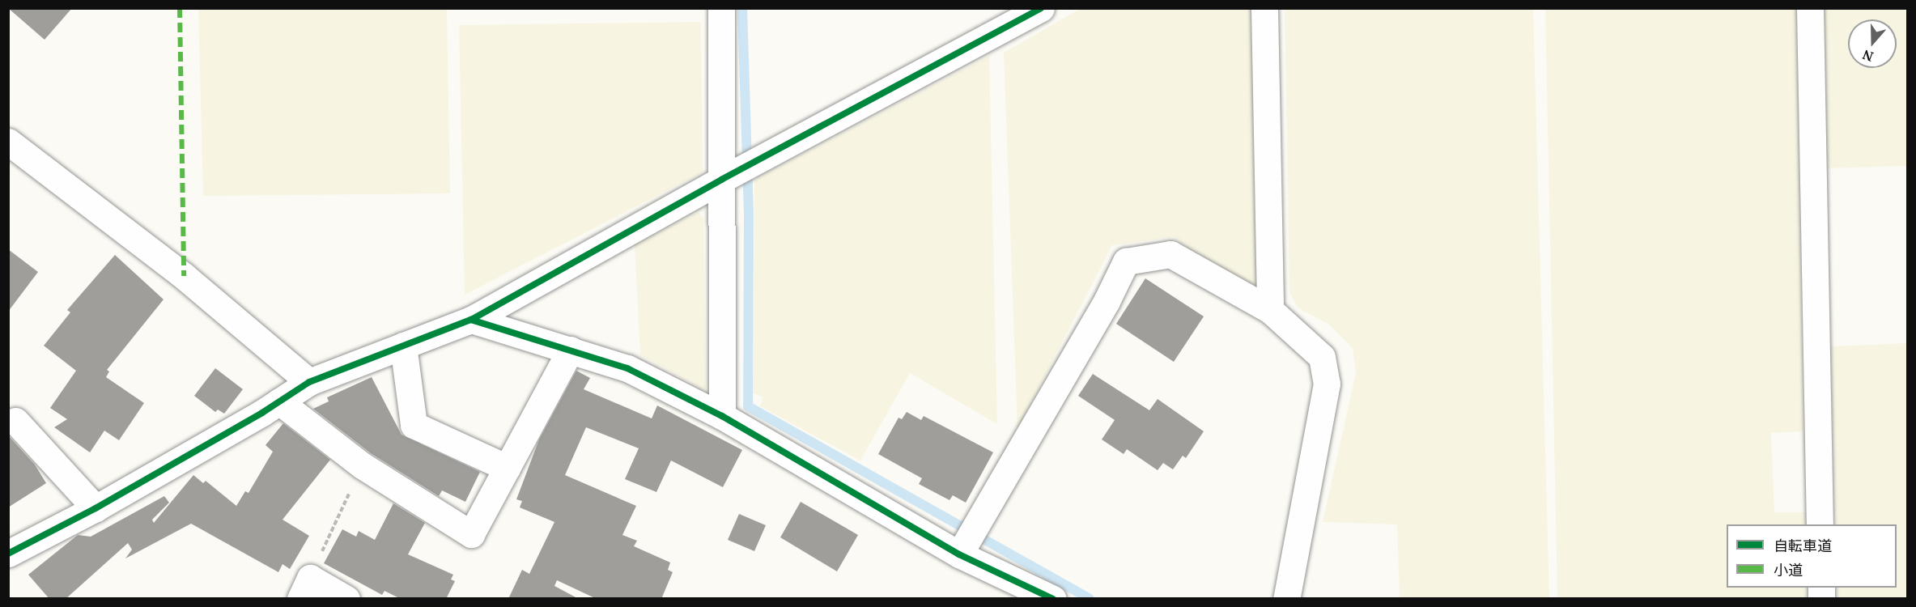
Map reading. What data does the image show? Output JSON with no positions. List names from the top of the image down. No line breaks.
{"legend":["自転車道","小道"],"north":"bottom"}
